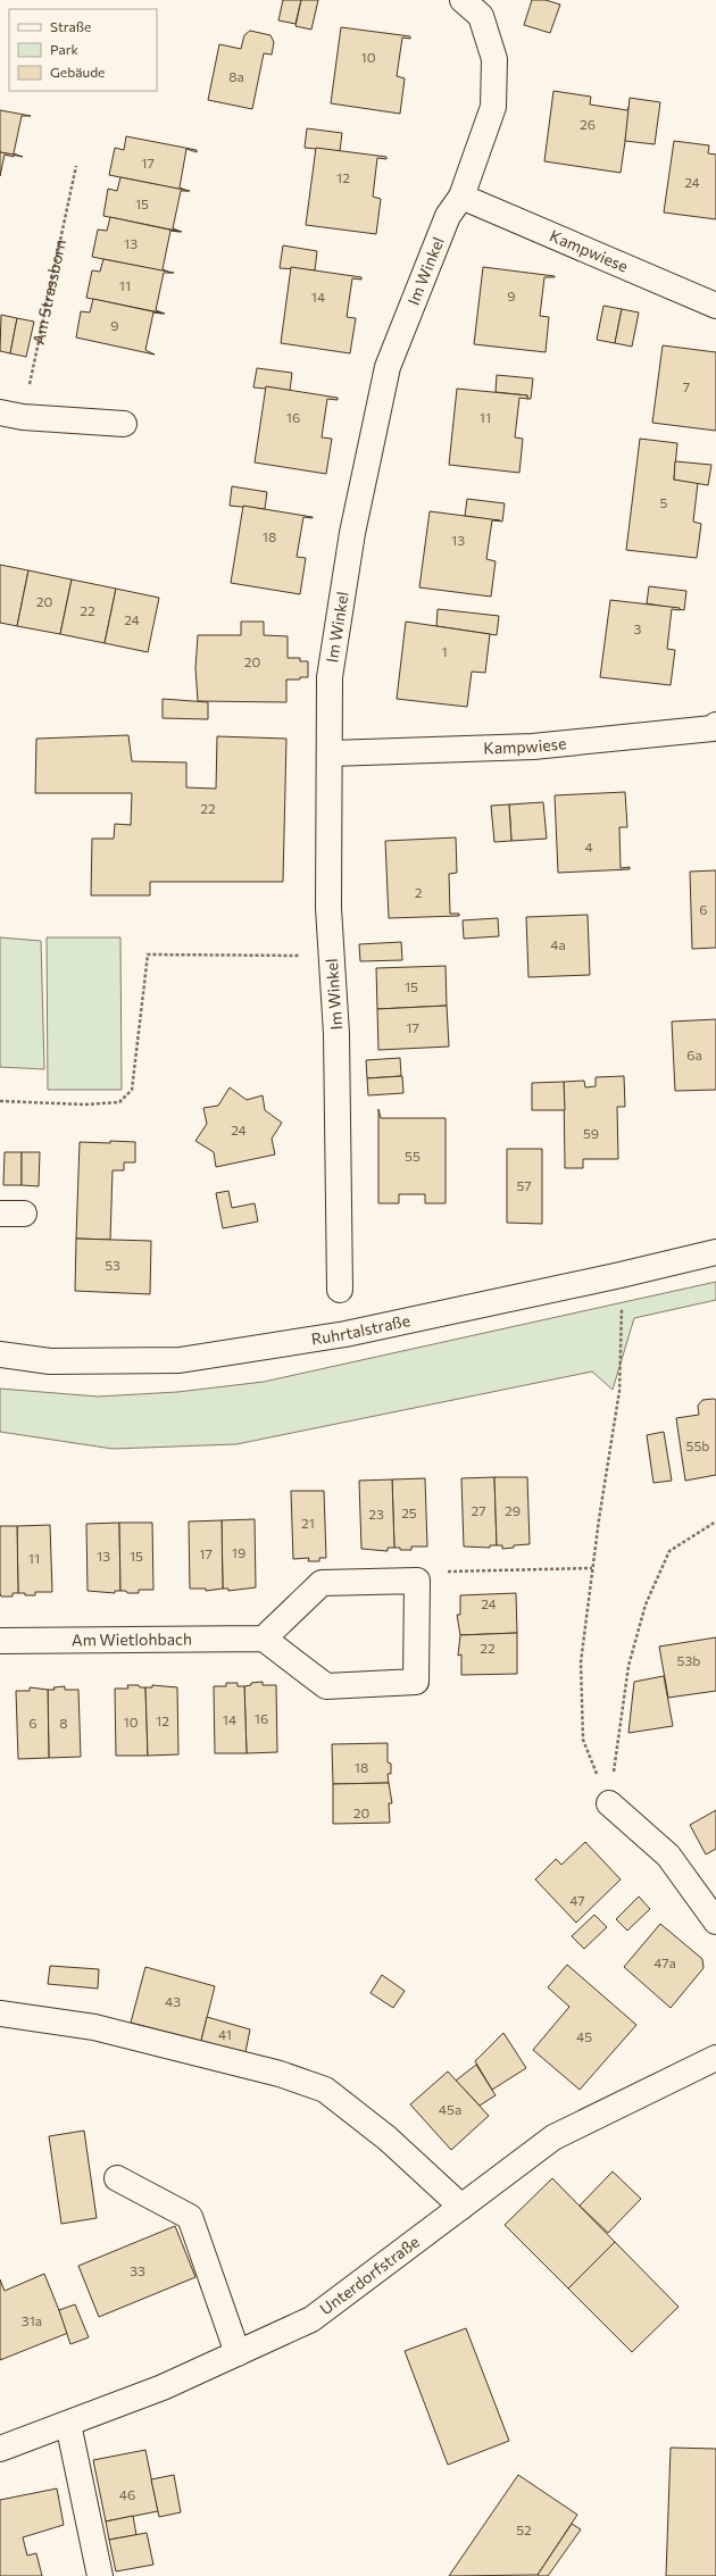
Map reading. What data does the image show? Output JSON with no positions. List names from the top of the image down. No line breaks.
{"streets":{"street":["Kampwiese","Im Winkel","Ruhrtalstraße","Am Wietlohbach","Unterdorfstraße"],"path":["Am Strassborn"]},"crossings":[["Kampwiese","Im Winkel"]],"house_numbers":["10","8a","26","17","12","24","15","13","11","9","14","9","7","16","11","5","18","13","20","22","24","3","1","20","22","4","2","6","4a","15","17","6a","24","59","55","57","53","55b","27","29","25","23","21","19","17","13","15","11","24","22","53b","16","14","12","10","6","8","18","20","47","47a","43","41","45","45a","33","31a","46","52"],"legend":["Straße","Park","Gebäude"]}
